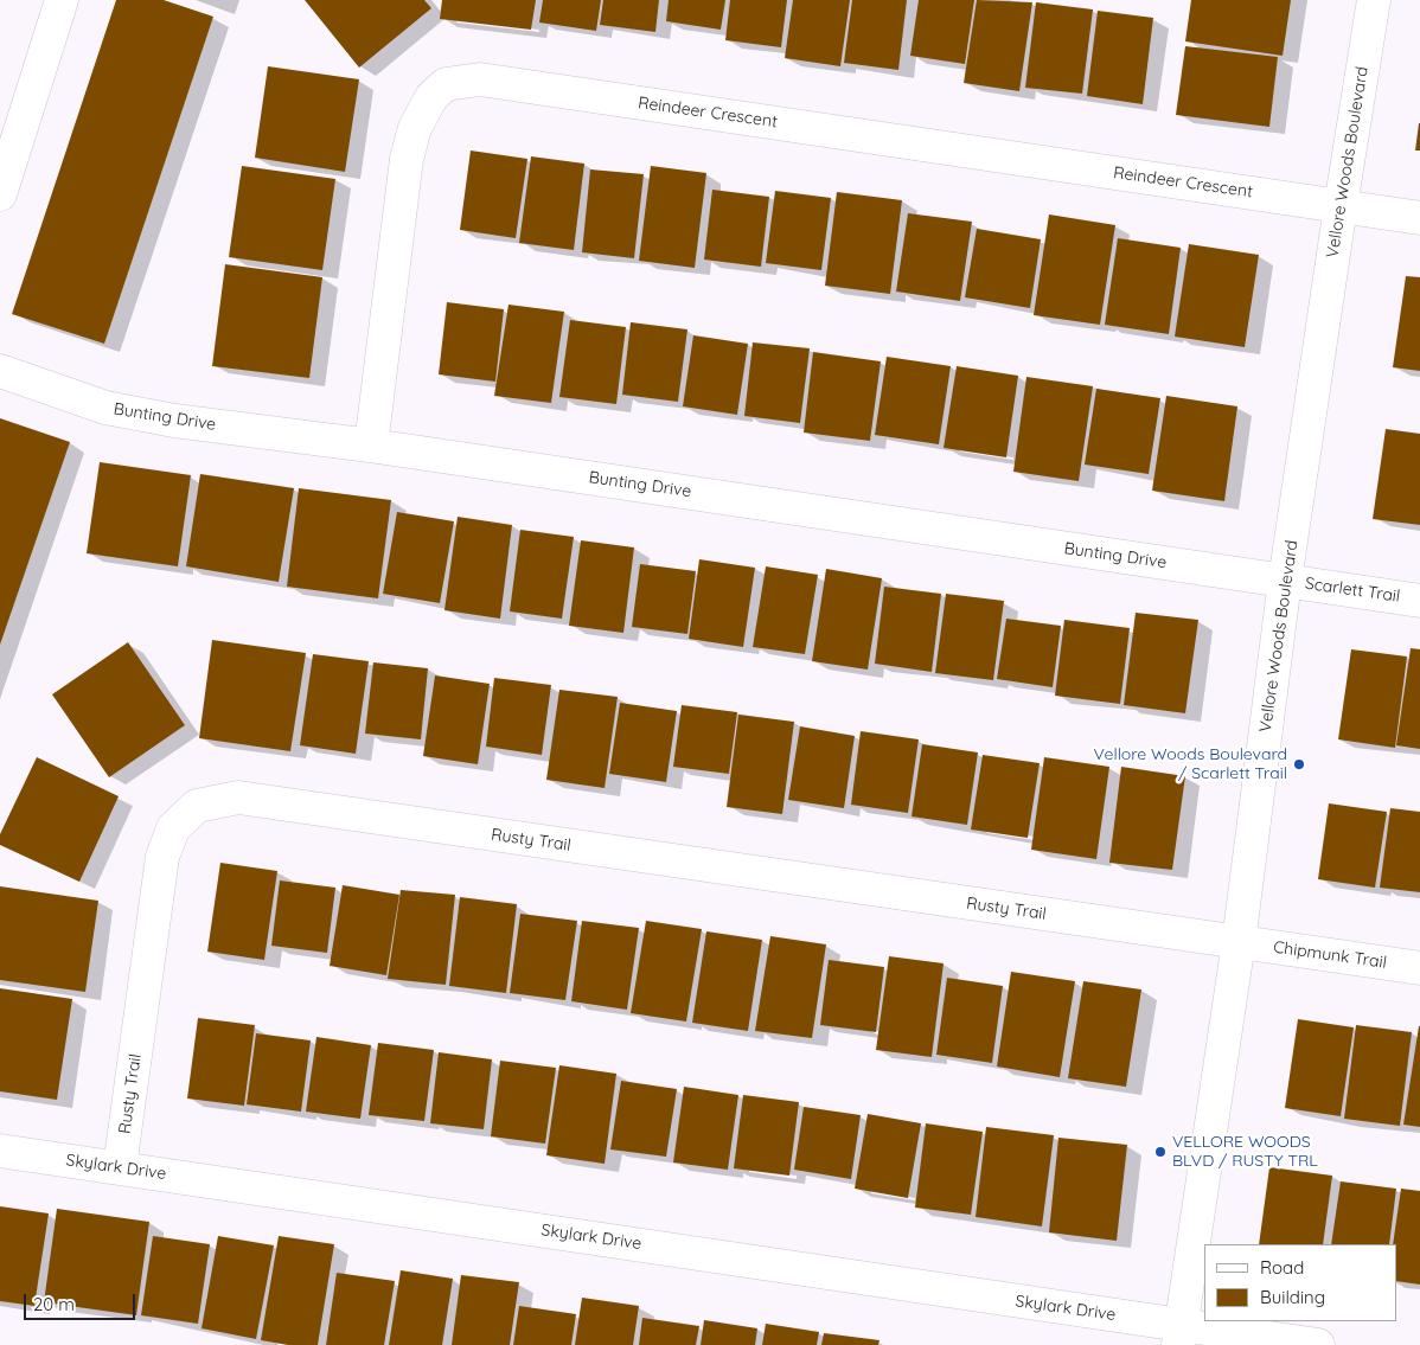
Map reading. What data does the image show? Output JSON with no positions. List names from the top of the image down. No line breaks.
{"streets":{"street":["Reindeer Crescent","Vellore Woods Boulevard","Bunting Drive","Scarlett Trail","Rusty Trail","Chipmunk Trail","Skylark Drive"]},"crossings":[["Reindeer Crescent","Vellore Woods Boulevard"],["Reindeer Crescent","Bunting Drive"],["Vellore Woods Boulevard","Bunting Drive"],["Vellore Woods Boulevard","Scarlett Trail"],["Vellore Woods Boulevard","Rusty Trail"],["Vellore Woods Boulevard","Chipmunk Trail"],["Vellore Woods Boulevard","Skylark Drive"],["Bunting Drive","Scarlett Trail"],["Rusty Trail","Chipmunk Trail"],["Rusty Trail","Skylark Drive"]],"places":["Vellore Woods Boulevard / Scarlett Trail","VELLORE WOODS BLVD / RUSTY TRL"],"legend":["Road","Building"],"scale_bar":"20 m"}
